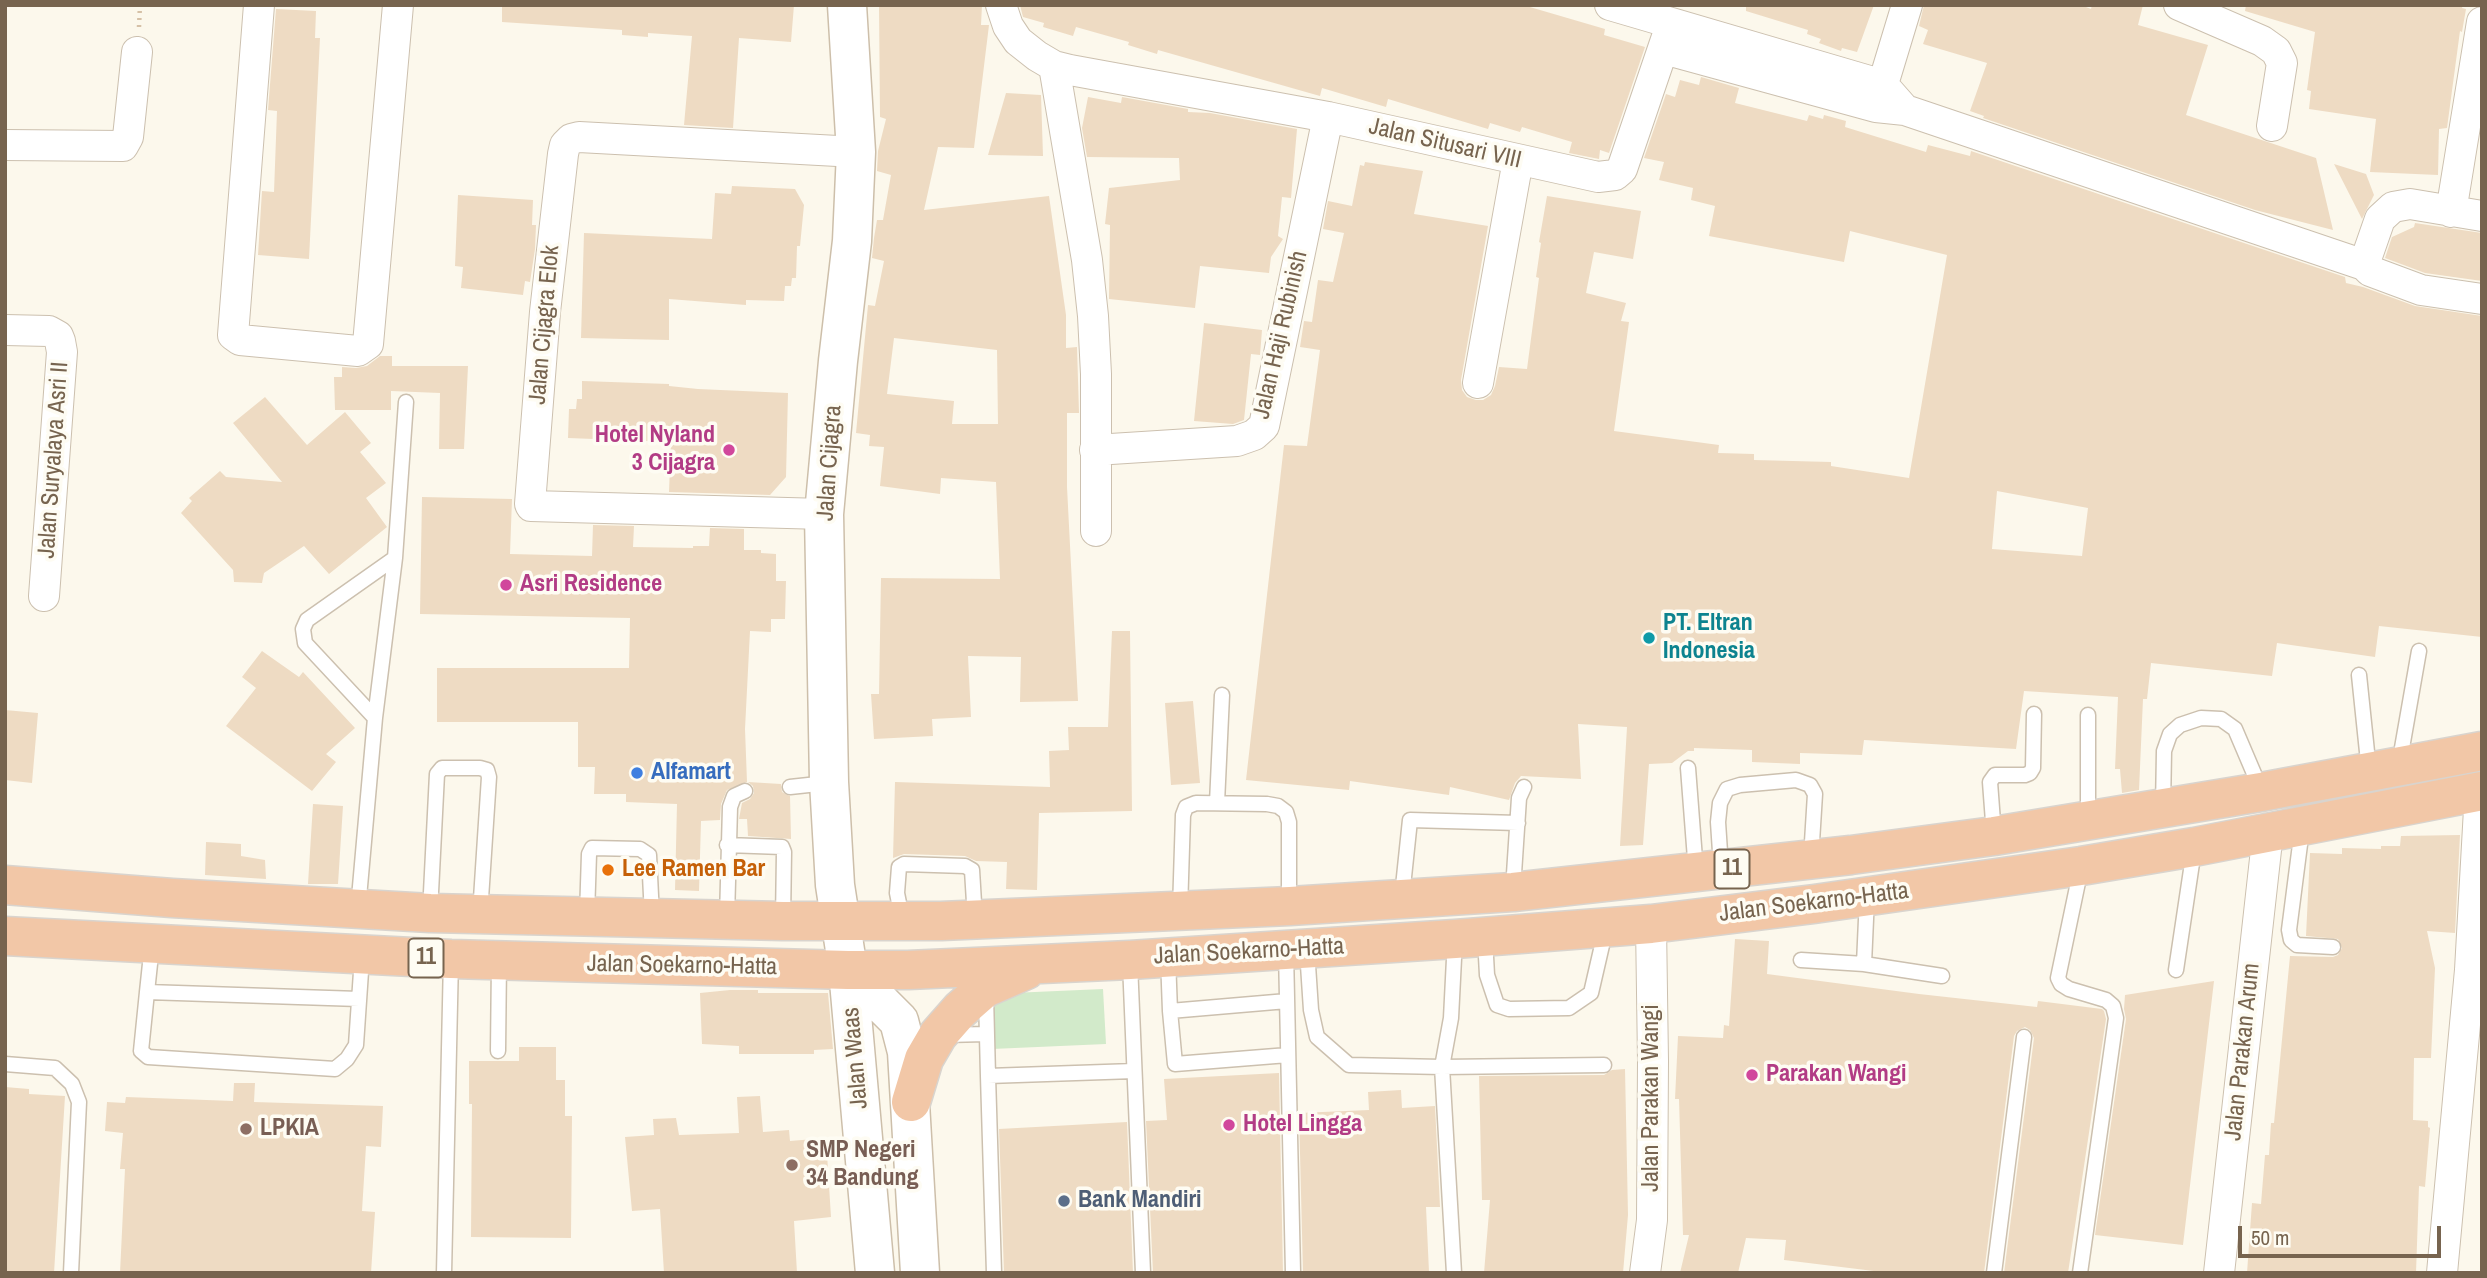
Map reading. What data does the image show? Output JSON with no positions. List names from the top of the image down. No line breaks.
{"streets":{"highway":["11","Jalan Soekarno-Hatta"],"street":["Jalan Situsari VIII","Jalan Cijagra Elok","Jalan Haji Rubinish","Jalan Suryalaya Asri II","Jalan Cijagra","Jalan Parakan Arum","Jalan Waas","Jalan Parakan Wangi"]},"crossings":[["Jalan Situsari VIII","Jalan Haji Rubinish"],["Jalan Cijagra Elok","Jalan Cijagra"],["Jalan Cijagra","Jalan Soekarno-Hatta"],["Jalan Cijagra","Jalan Waas"],["Jalan Soekarno-Hatta","Jalan Parakan Arum"],["Jalan Soekarno-Hatta","Jalan Waas"],["Jalan Soekarno-Hatta","Jalan Parakan Wangi"]],"places":["Hotel Nyland 3 Cijagra","Asri Residence","PT. Eltran Indonesia","Alfamart","Lee Ramen Bar","Parakan Wangi","Hotel Lingga","LPKIA","SMP Negeri 34 Bandung","Bank Mandiri"],"scale_bar":"50 m"}
